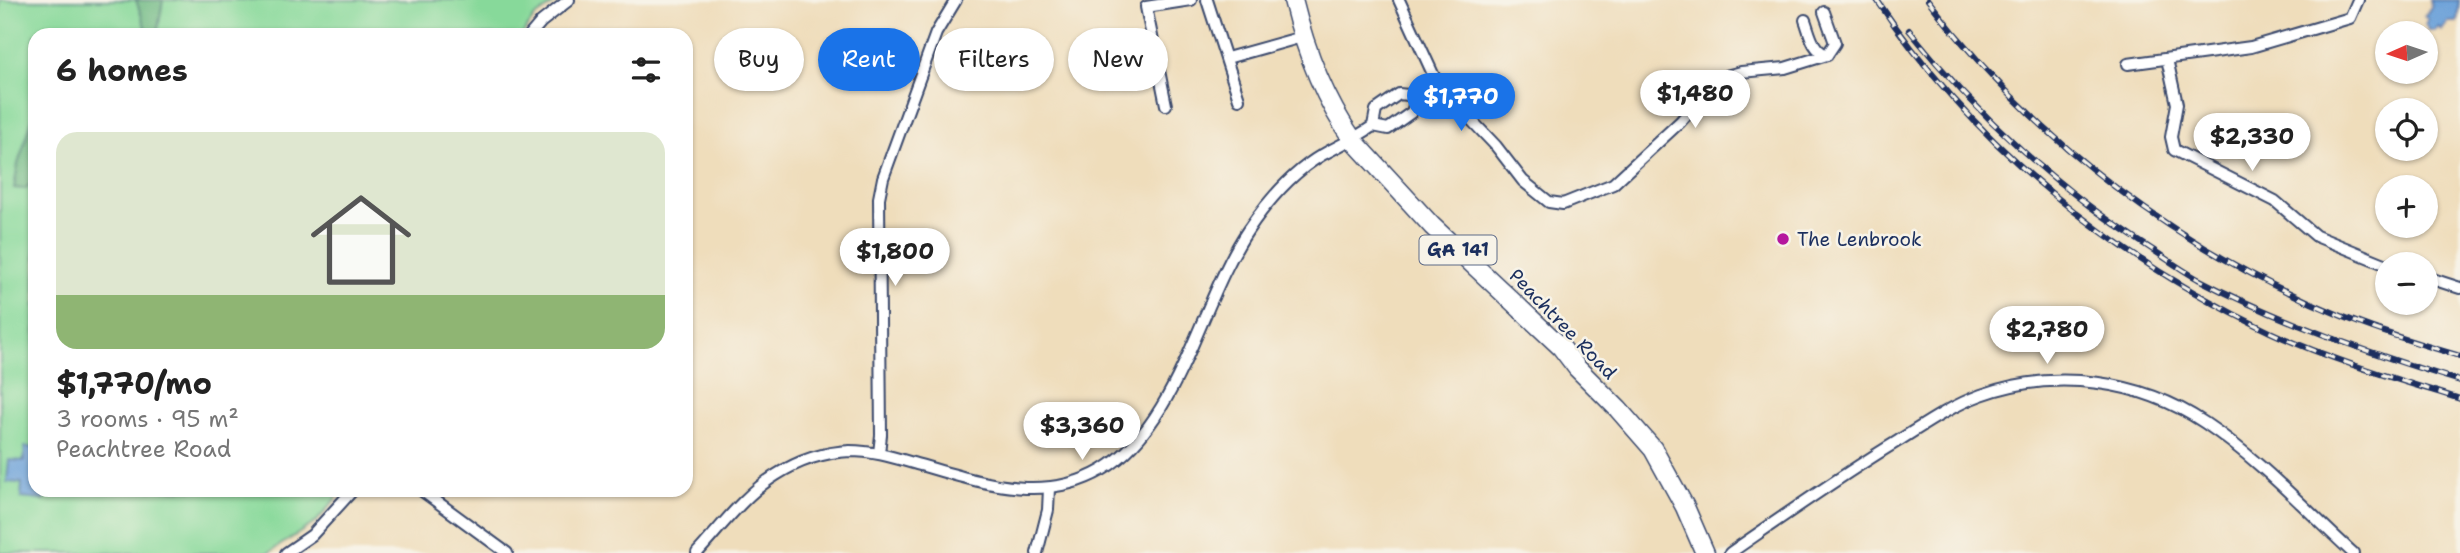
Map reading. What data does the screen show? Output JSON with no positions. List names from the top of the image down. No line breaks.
{"streets":{"highway":["GA 141","Peachtree Road"]},"crossings":[["GA 141","Peachtree Road"]],"places":["The Lenbrook"],"north":"left","page":{"map_buttons":["+","−"],"chip":["Buy","Rent","Filters","New"],"heading":"6 homes","price":["$1,480","$1,770","$2,330","$1,800","$2,780","$3,360"],"list":[{"name":"$1,770/mo","note":"3 rooms · 95 m² · Peachtree Road"}]}}
